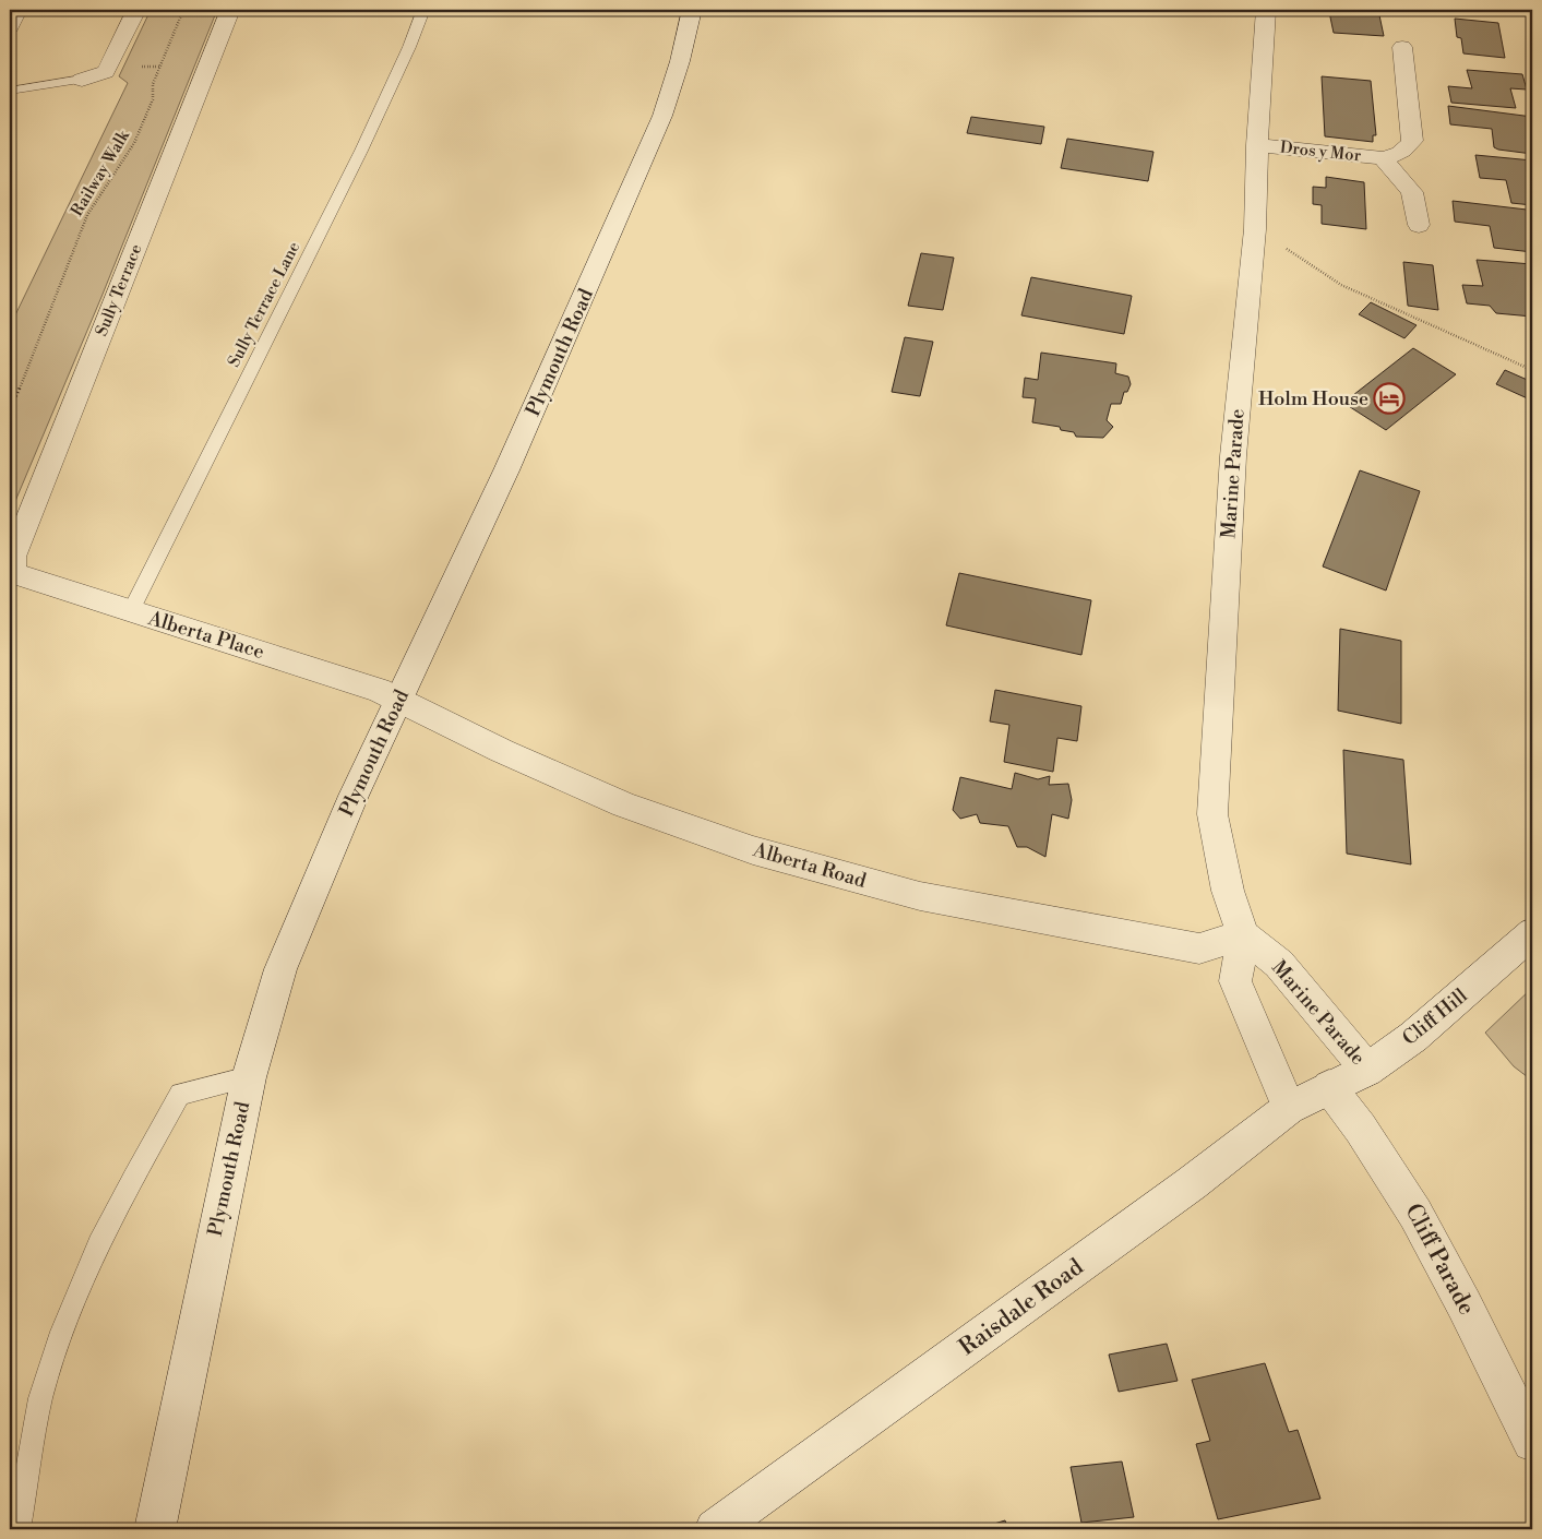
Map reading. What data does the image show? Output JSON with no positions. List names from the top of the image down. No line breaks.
{"streets":{"street":["Dros y Mor","Sully Terrace","Plymouth Road","Marine Parade","Alberta Place","Alberta Road","Cliff Hill","Cliff Parade","Raisdale Road"],"lane":["Sully Terrace Lane"],"path":["Railway Walk"]},"crossings":[["Dros y Mor","Marine Parade"],["Sully Terrace","Alberta Place"],["Sully Terrace Lane","Alberta Place"],["Plymouth Road","Alberta Place"],["Plymouth Road","Alberta Road"],["Marine Parade","Alberta Road"],["Marine Parade","Cliff Hill"],["Marine Parade","Raisdale Road"],["Alberta Place","Alberta Road"],["Cliff Hill","Cliff Parade"],["Cliff Hill","Raisdale Road"],["Cliff Parade","Raisdale Road"]],"places":{"hotel":["Holm House"]}}
